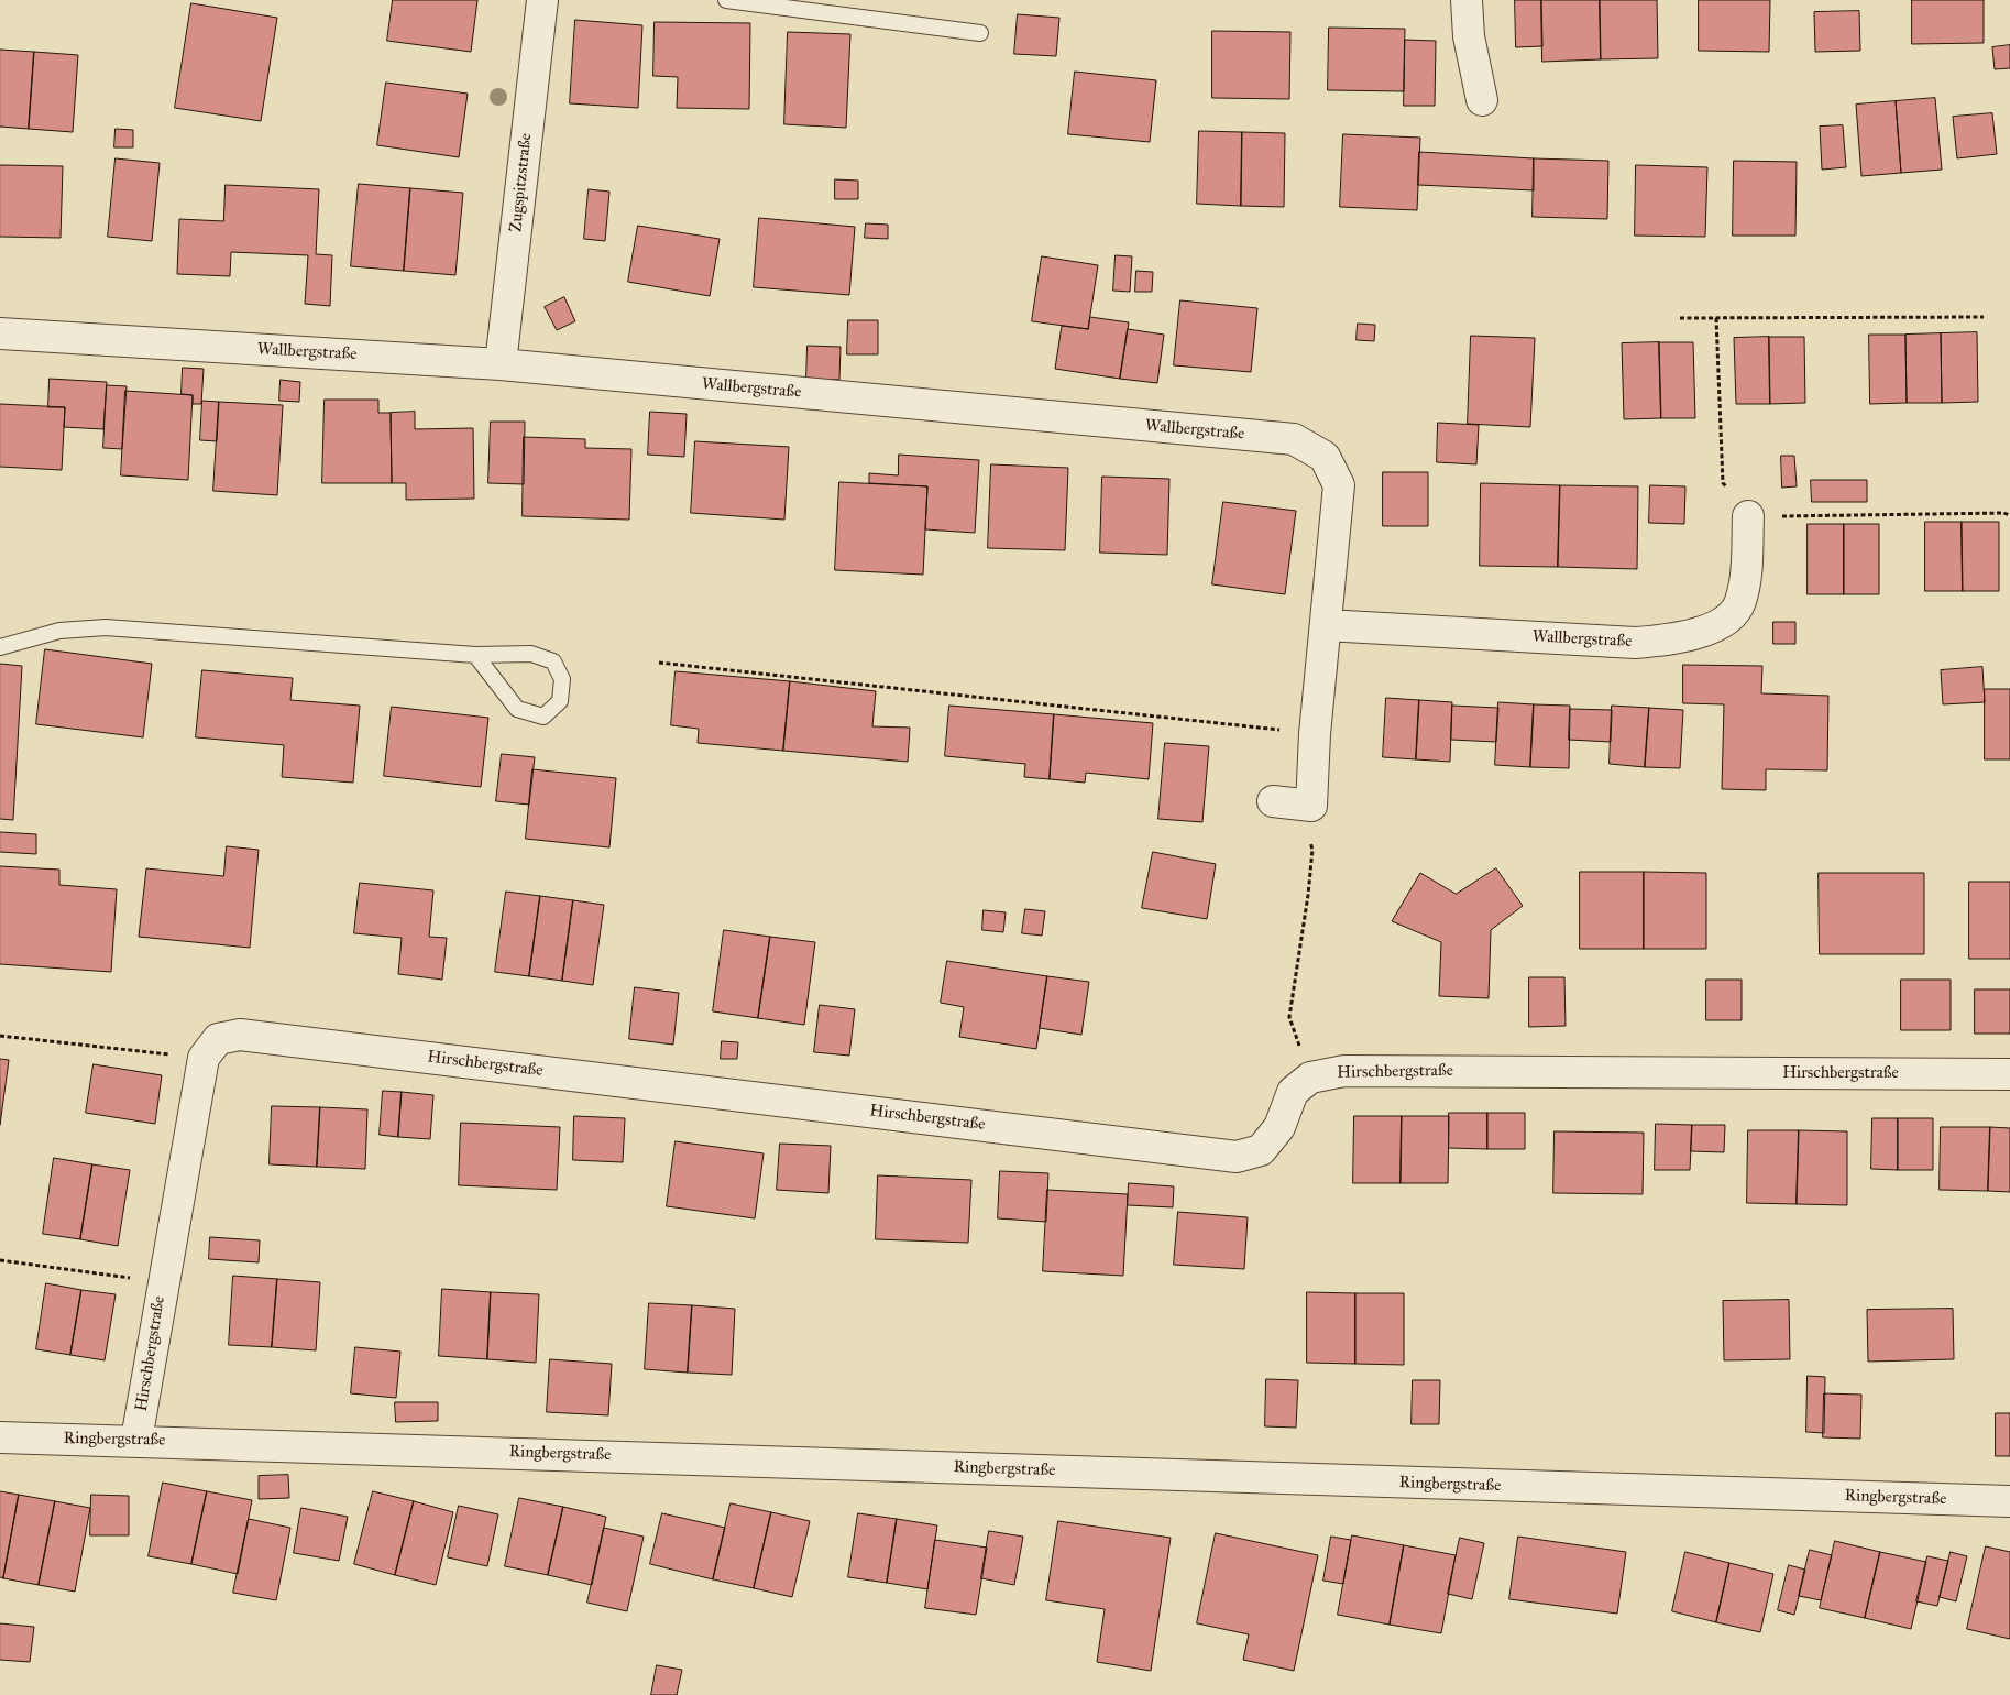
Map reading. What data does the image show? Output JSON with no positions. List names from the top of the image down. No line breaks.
{"streets":{"street":["Zugspitzstraße","Wallbergstraße","Hirschbergstraße","Ringbergstraße"]},"crossings":[["Zugspitzstraße","Wallbergstraße"],["Hirschbergstraße","Ringbergstraße"]]}
